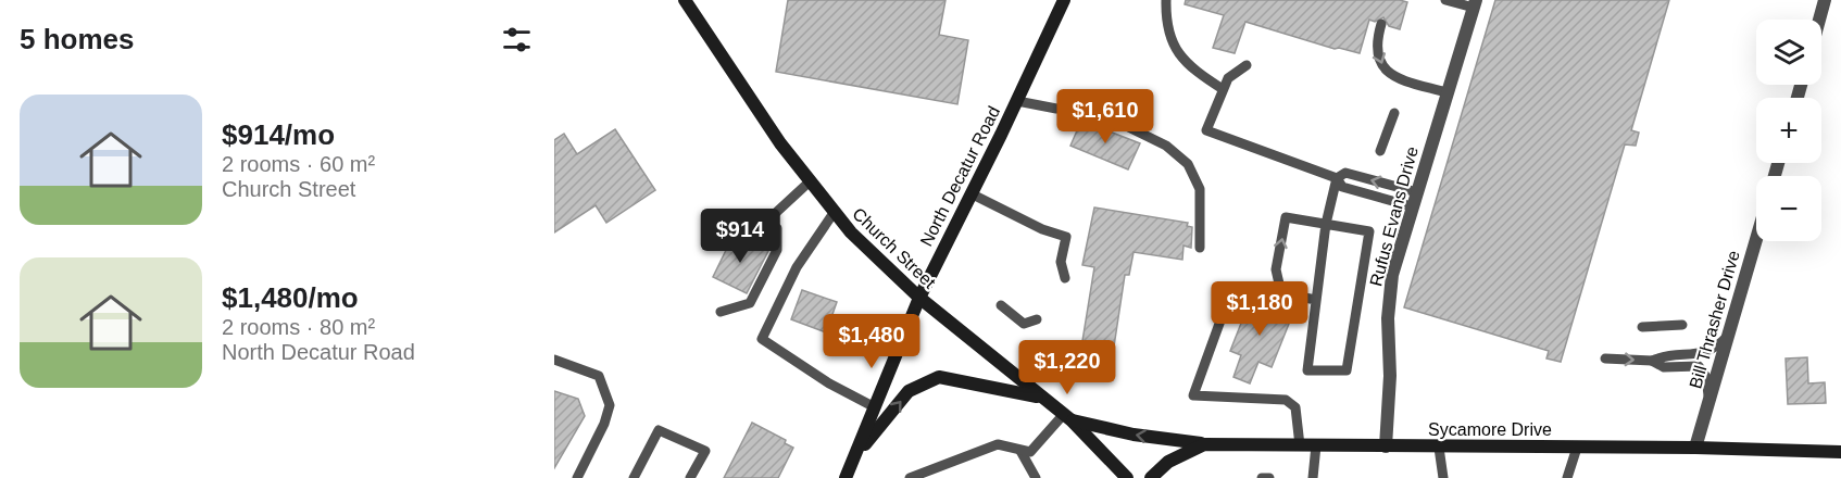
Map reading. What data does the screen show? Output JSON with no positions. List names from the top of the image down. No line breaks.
{"streets":{"main road":["North Decatur Road","Church Street","Sycamore Drive"],"street":["Rufus Evans Drive","Bill Thrasher Drive"]},"crossings":[["North Decatur Road","Church Street"],["Rufus Evans Drive","Sycamore Drive"],["Bill Thrasher Drive","Sycamore Drive"]],"page":{"heading":"5 homes","map_buttons":["+","−"],"list":[{"name":"$914/mo","note":"2 rooms · 60 m² · Church Street"},{"name":"$1,480/mo","note":"2 rooms · 80 m² · North Decatur Road"}],"price":["$1,610","$914","$1,180","$1,480","$1,220"]}}
